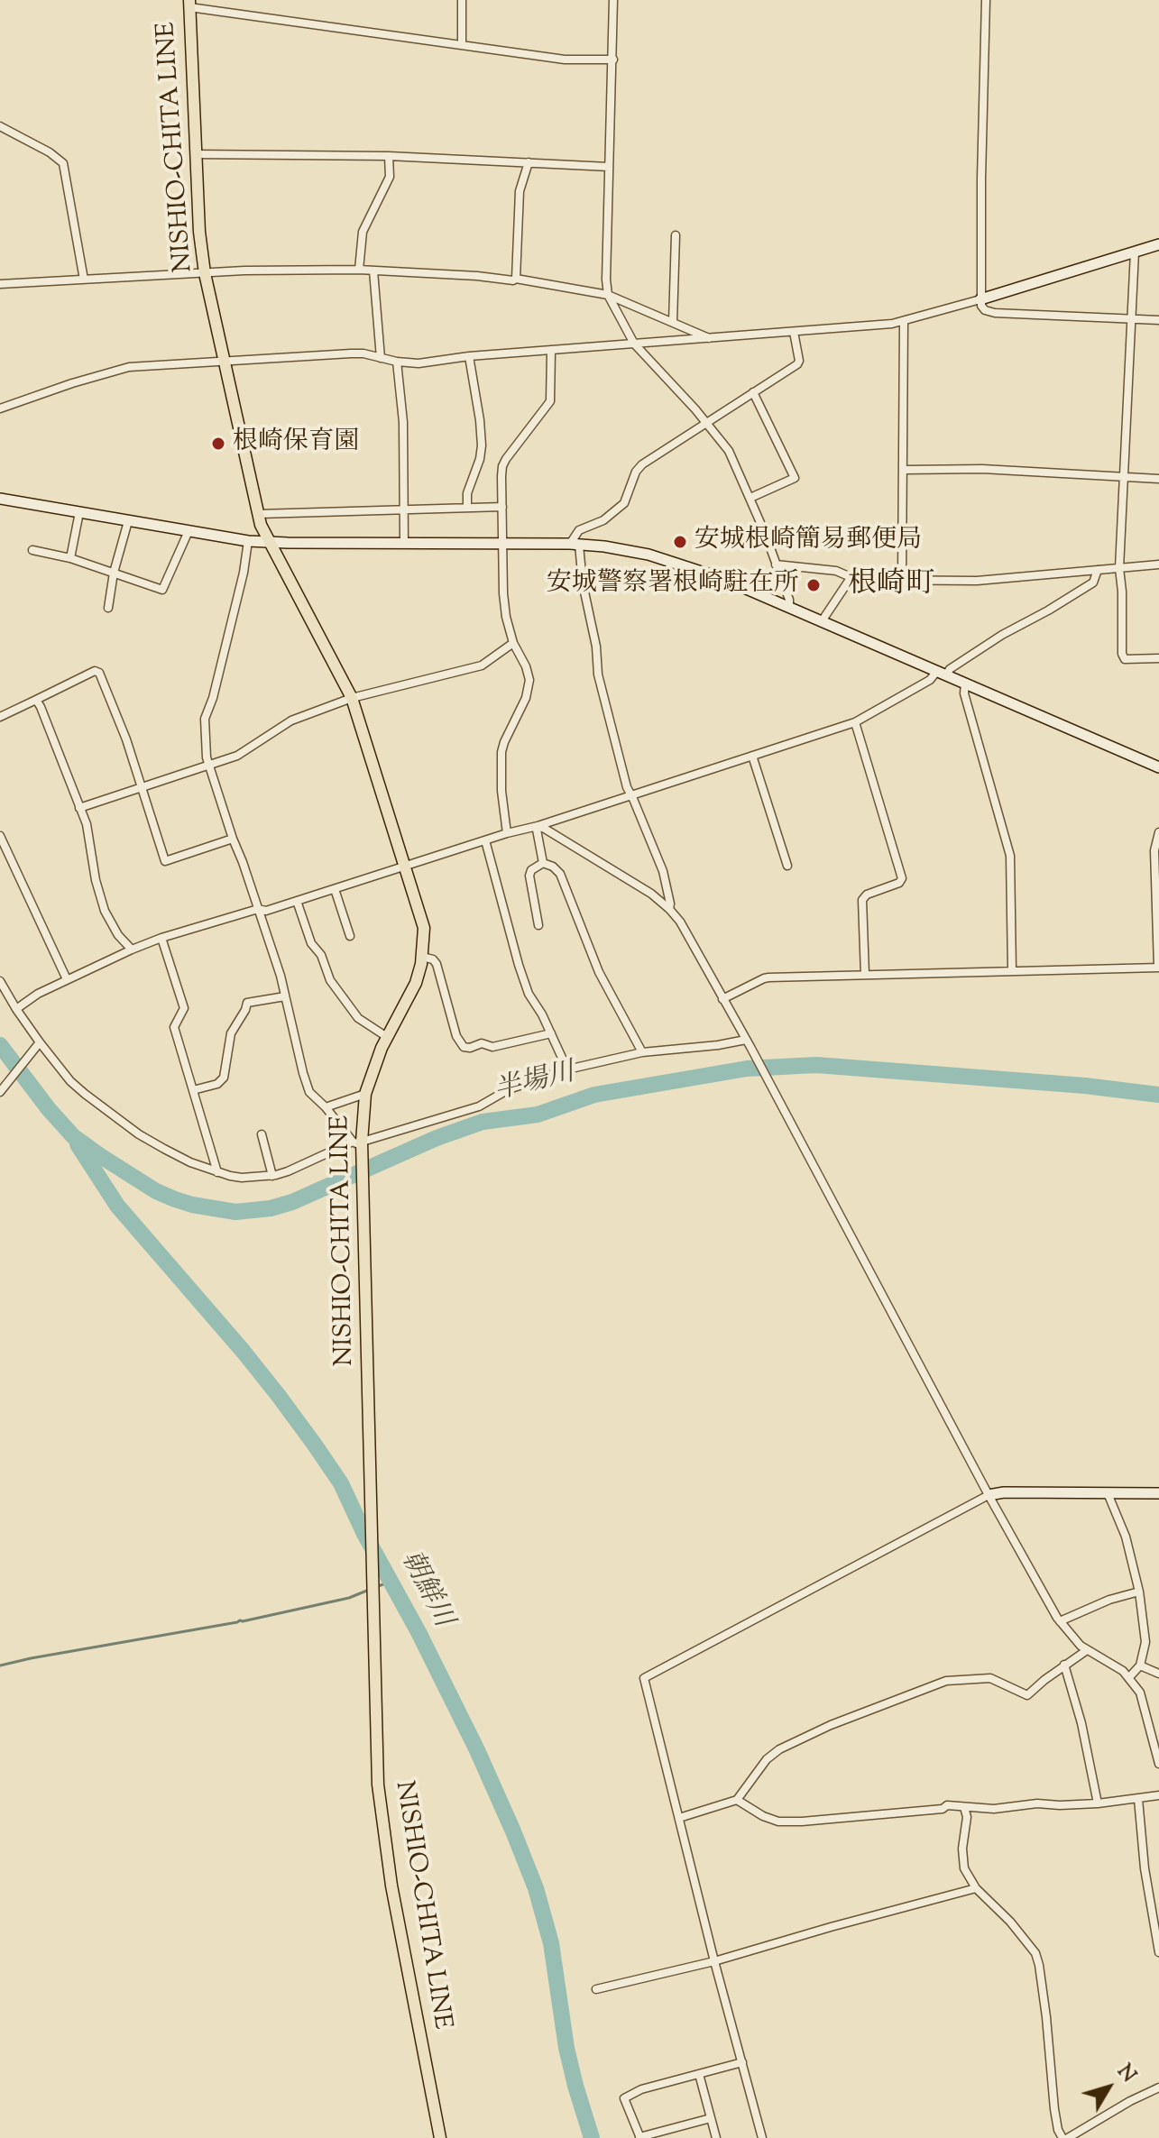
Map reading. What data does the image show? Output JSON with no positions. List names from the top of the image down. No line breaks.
{"streets":{"main road":["NISHIO-CHITA LINE"]},"districts":["根崎町"],"water":["半場川","朝鮮川"],"places":["根崎保育園","安城根崎簡易郵便局","安城警察署根崎駐在所"],"north":"top right"}
